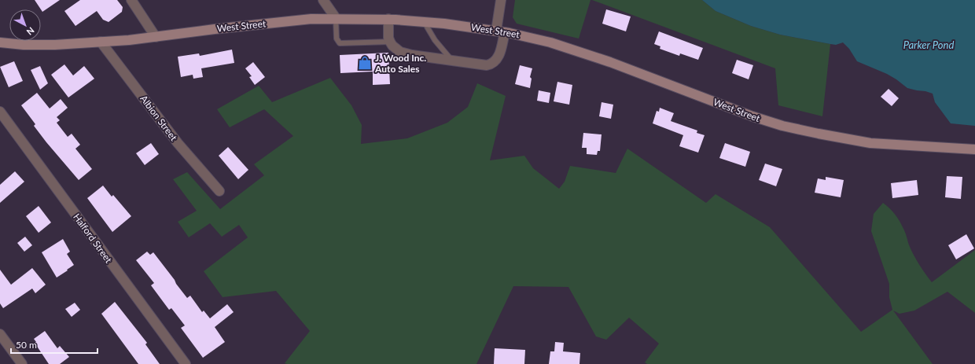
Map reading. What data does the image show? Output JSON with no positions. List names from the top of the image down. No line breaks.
{"streets":{"main road":["West Street"],"street":["Albion Street","Halford Street"]},"crossings":[["West Street","Albion Street"]],"water":["Parker Pond"],"places":{"shop":["J. Wood Inc. Auto Sales"]},"scale_bar":"50 m","north":"bottom right"}
